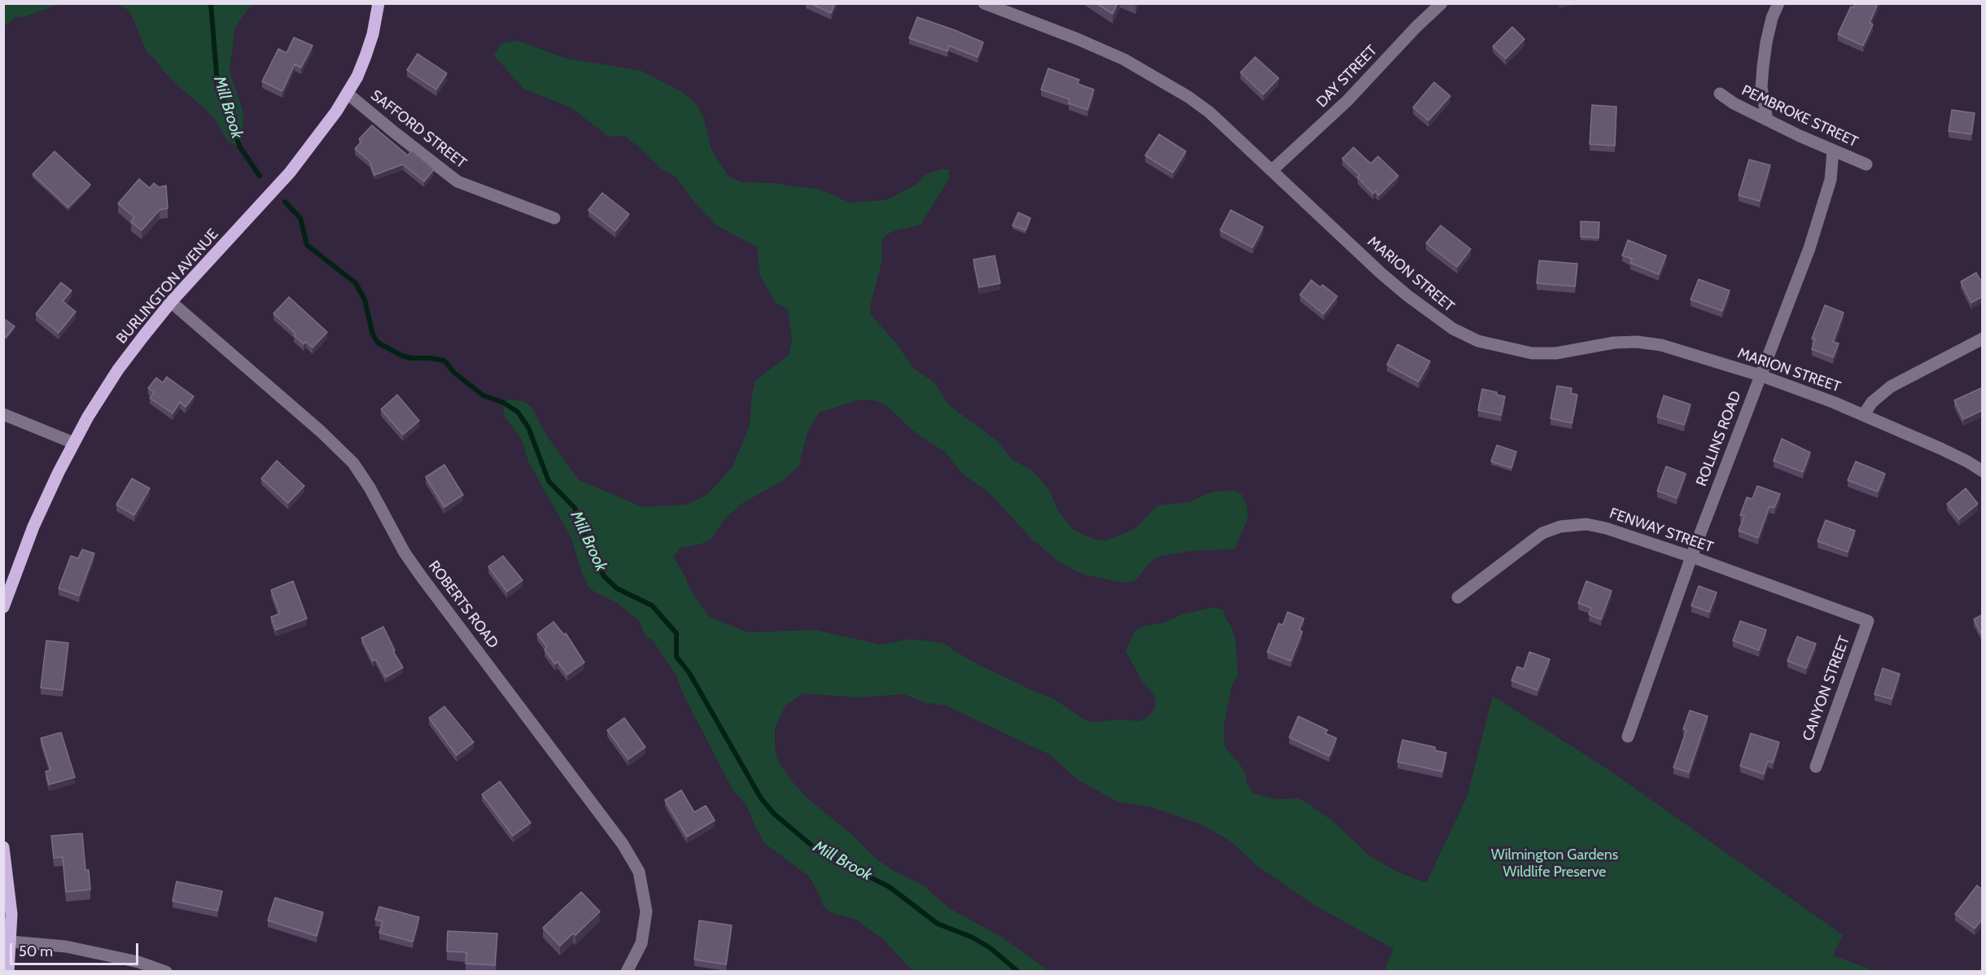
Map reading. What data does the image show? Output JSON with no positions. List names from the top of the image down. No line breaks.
{"streets":{"main road":["BURLINGTON AVENUE"],"street":["DAY STREET","PEMBROKE STREET","SAFFORD STREET","MARION STREET","ROLLINS ROAD","FENWAY STREET","ROBERTS ROAD","CANYON STREET"]},"crossings":[["DAY STREET","MARION STREET"],["PEMBROKE STREET","ROLLINS ROAD"],["SAFFORD STREET","BURLINGTON AVENUE"],["MARION STREET","ROLLINS ROAD"],["BURLINGTON AVENUE","ROBERTS ROAD"],["ROLLINS ROAD","FENWAY STREET"],["FENWAY STREET","CANYON STREET"]],"water":["Mill Brook"],"parks":["Wilmington Gardens Wildlife Preserve"],"scale_bar":"50 m"}
